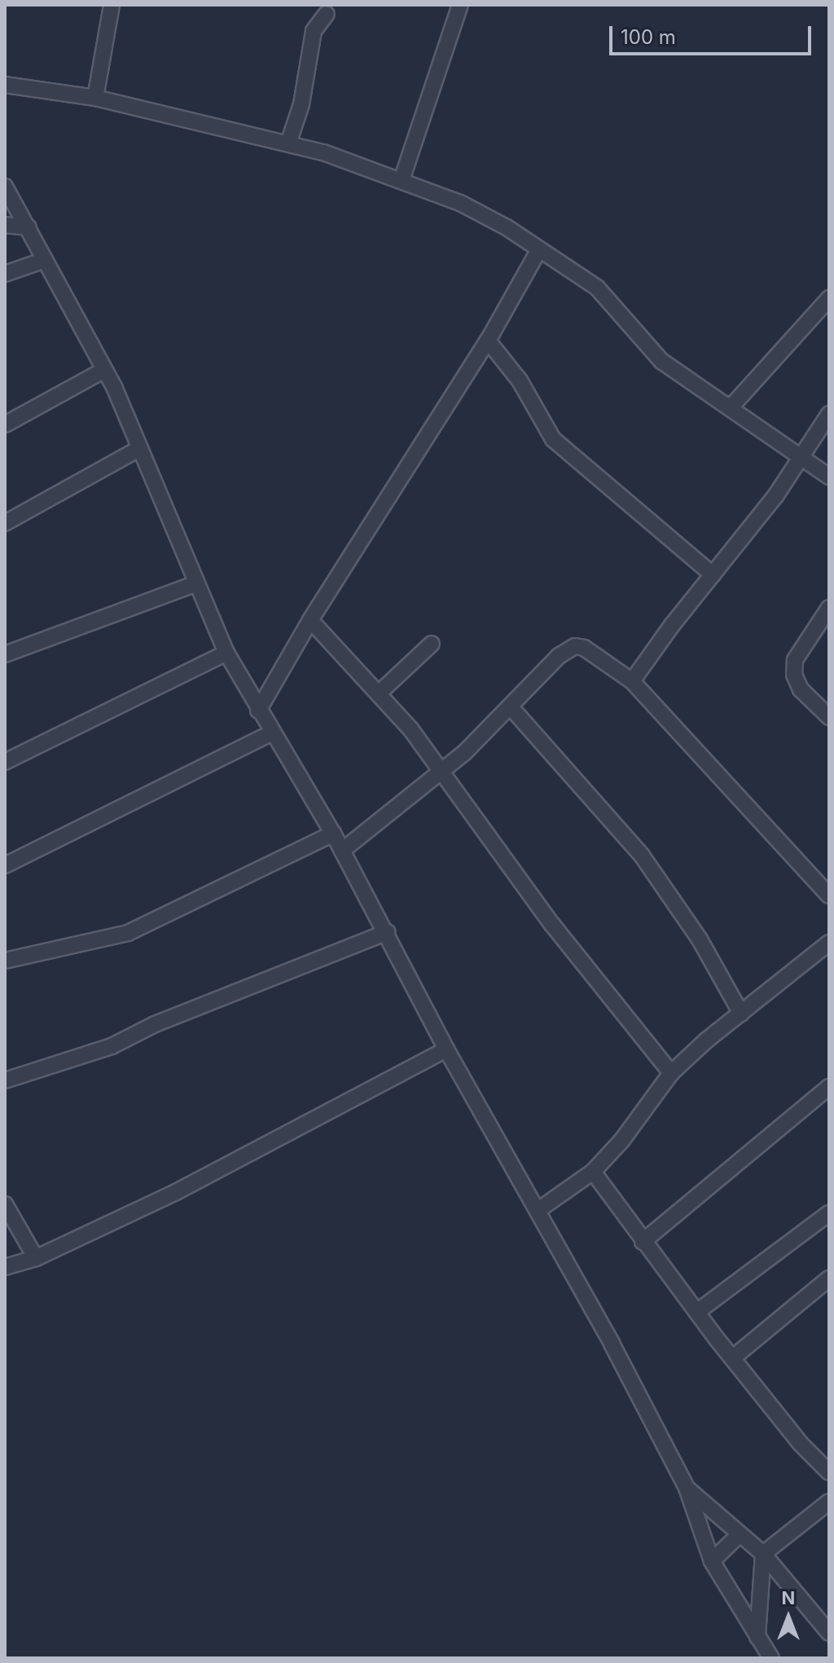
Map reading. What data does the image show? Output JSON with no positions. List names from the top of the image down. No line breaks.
{"scale_bar":"100 m","north":"top"}
